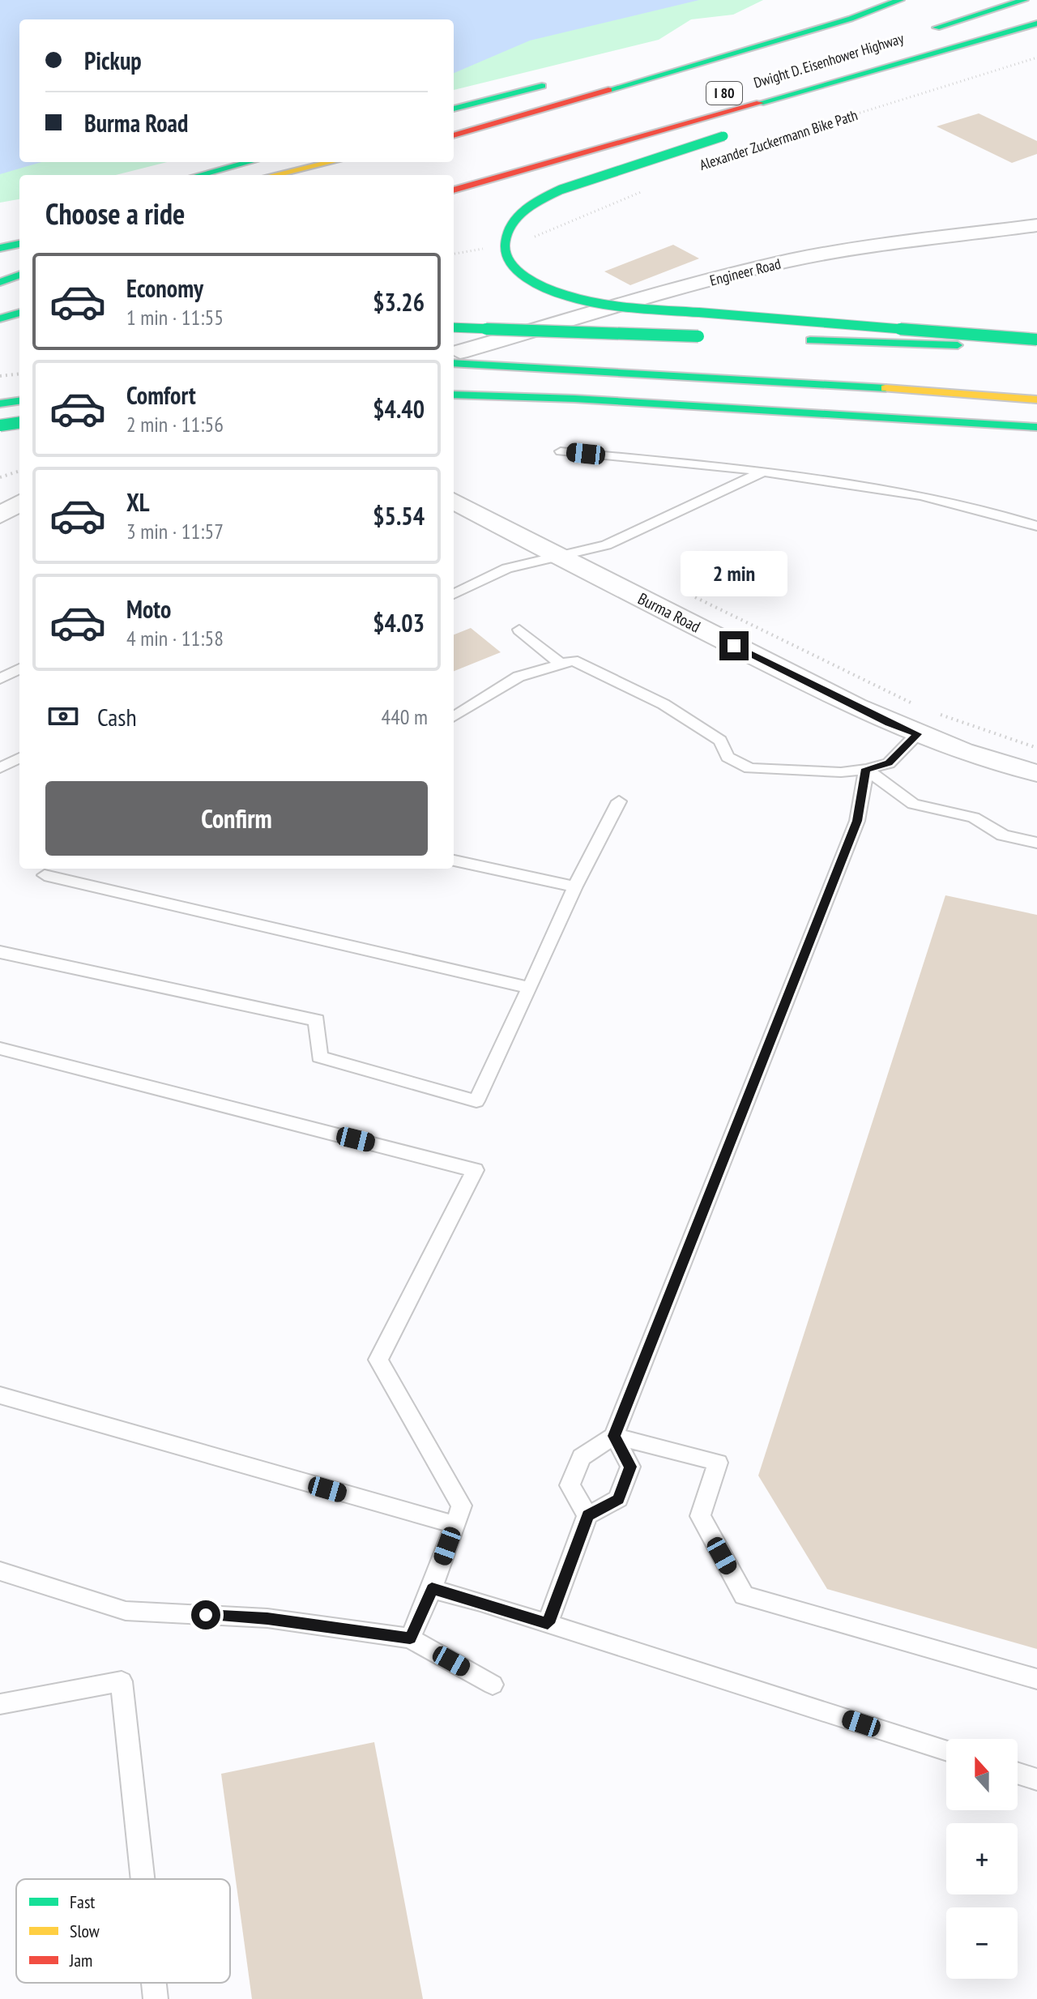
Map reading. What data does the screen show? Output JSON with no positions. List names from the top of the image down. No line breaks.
{"streets":{"highway":["Dwight D. Eisenhower Highway","I 80"],"street":["Engineer Road","Burma Road"],"path":["Alexander Zuckermann Bike Path"]},"legend":["Fast","Slow","Jam"],"north":"top","page":{"banner":["Pickup","Burma Road"],"heading":"Choose a ride","list":[{"name":"Economy","note":"1 min · 11:55","value":"$3.26"},{"name":"Comfort","note":"2 min · 11:56","value":"$4.40"},{"name":"XL","note":"3 min · 11:57","value":"$5.54"},{"name":"Moto","note":"4 min · 11:58","value":"$4.03"}],"bubble":"2 min","pay":["Cash","440 m"],"buttons":"Confirm","map_buttons":["+","−"]}}
